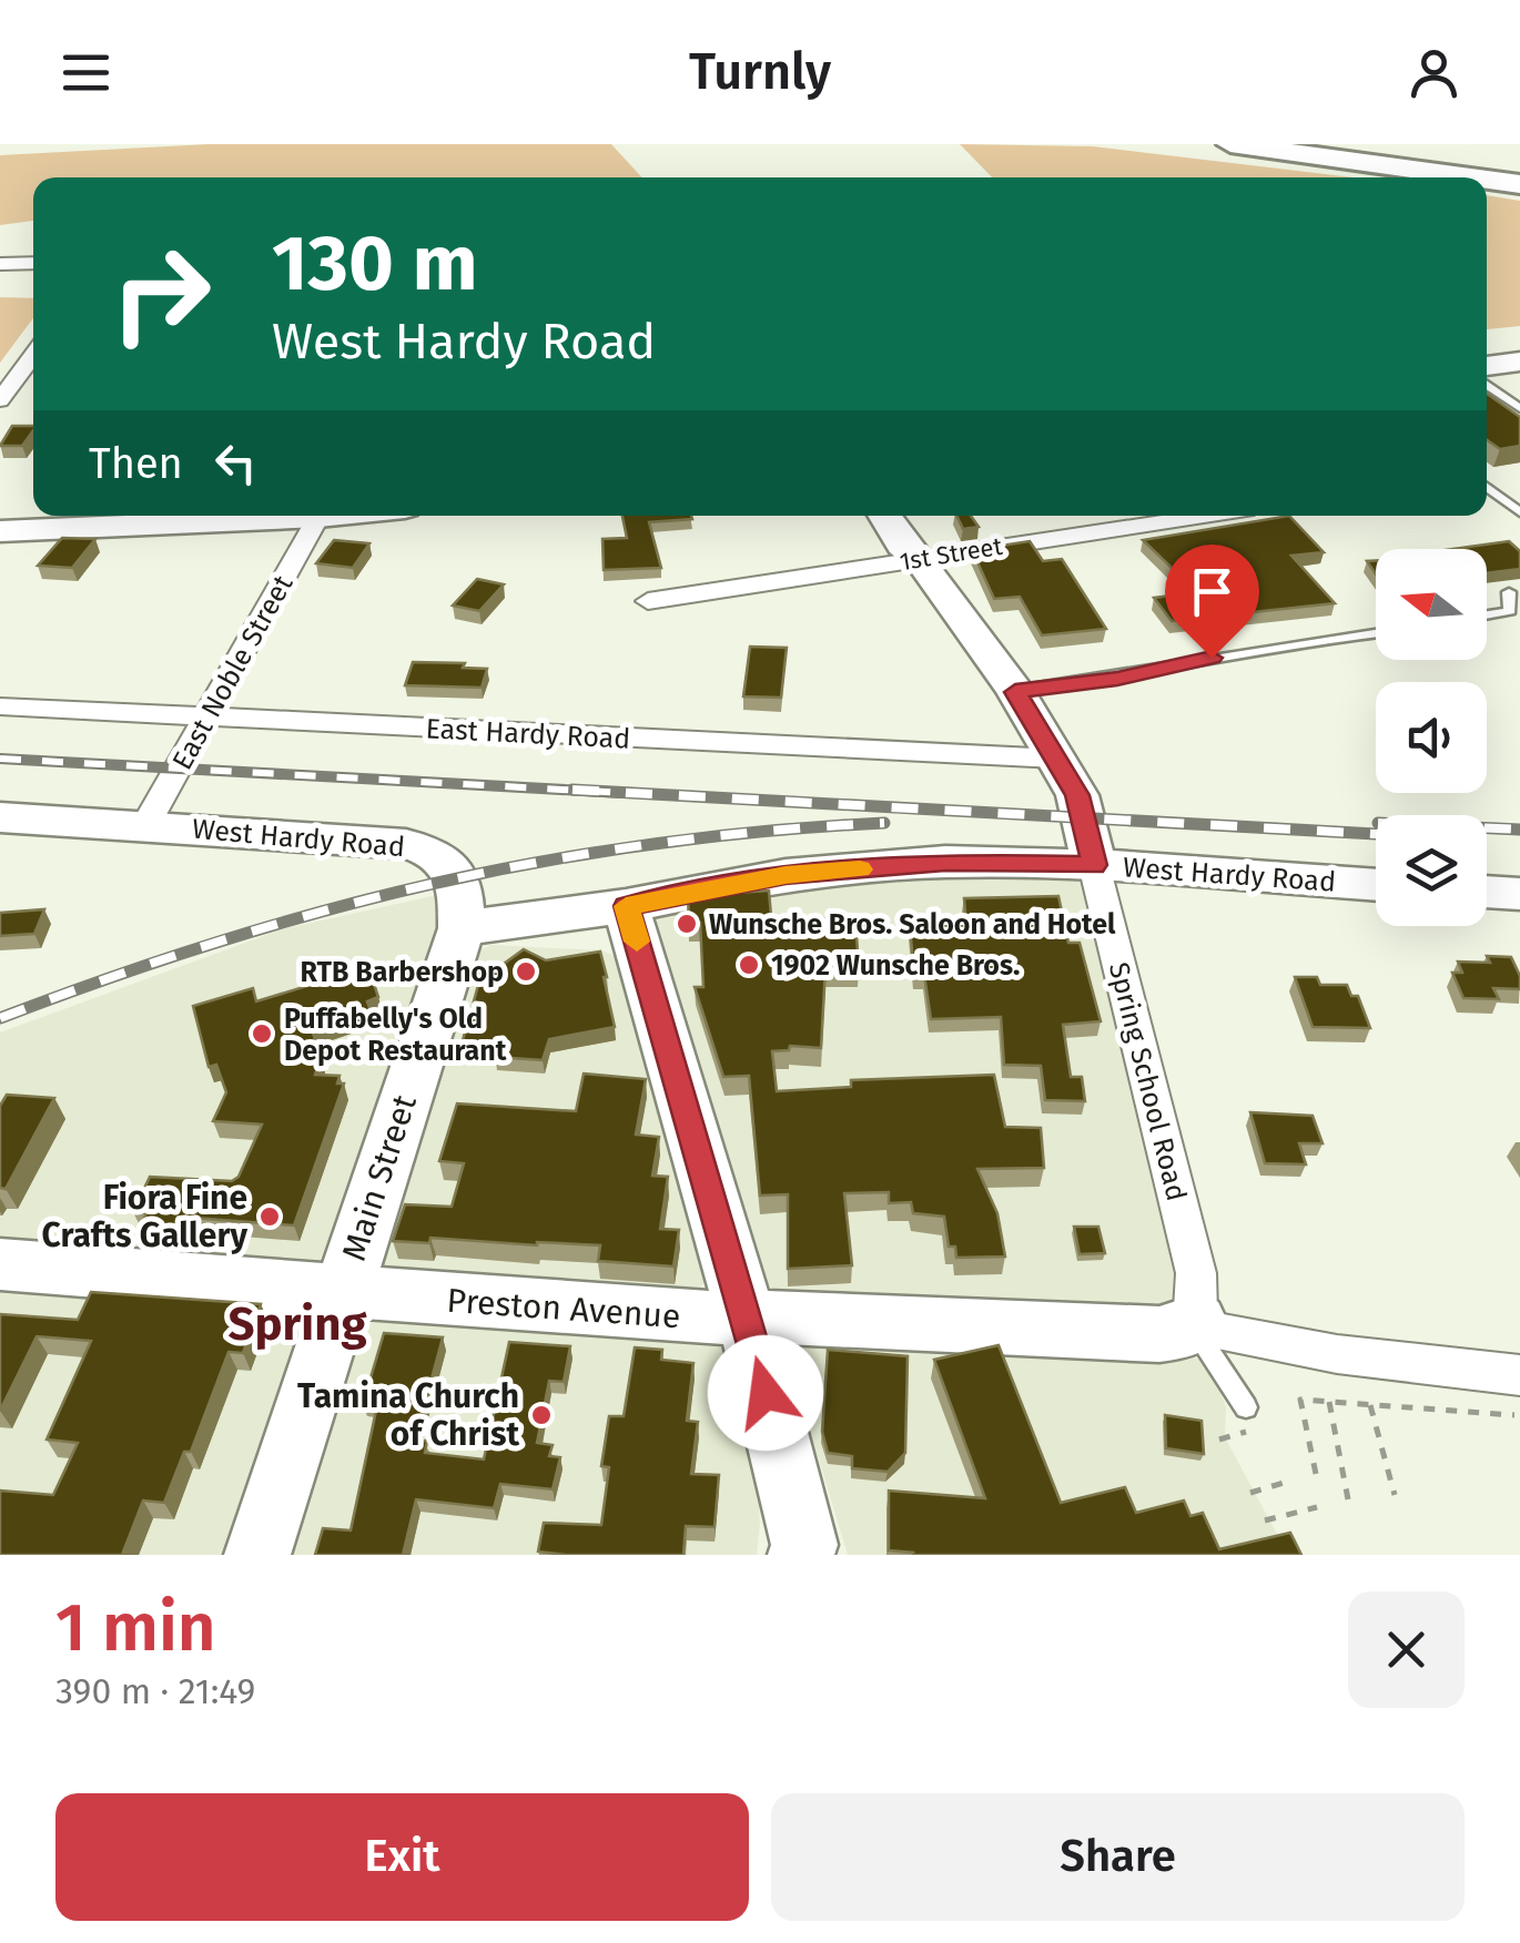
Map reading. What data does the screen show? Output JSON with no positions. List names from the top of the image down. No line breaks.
{"streets":{"street":["1st Street","East Noble Street","East Hardy Road","West Hardy Road","Spring School Road","Main Street","Preston Avenue"]},"crossings":[["1st Street","Spring School Road"],["East Noble Street","East Hardy Road"],["East Noble Street","West Hardy Road"],["East Hardy Road","Spring School Road"],["West Hardy Road","Spring School Road"],["West Hardy Road","Main Street"],["Spring School Road","Preston Avenue"],["Main Street","Preston Avenue"]],"districts":["Spring"],"places":["Wunsche Bros. Saloon and Hotel","1902 Wunsche Bros.","RTB Barbershop","Puffabelly's Old Depot Restaurant","Fiora Fine Crafts Gallery","Tamina Church of Christ"],"north":"left","page":{"header":"Turnly","turn":["130 m","West Hardy Road"],"then":"Then","heading":["1 min","390 m · 21:49"],"buttons":["Exit","Share"]}}
